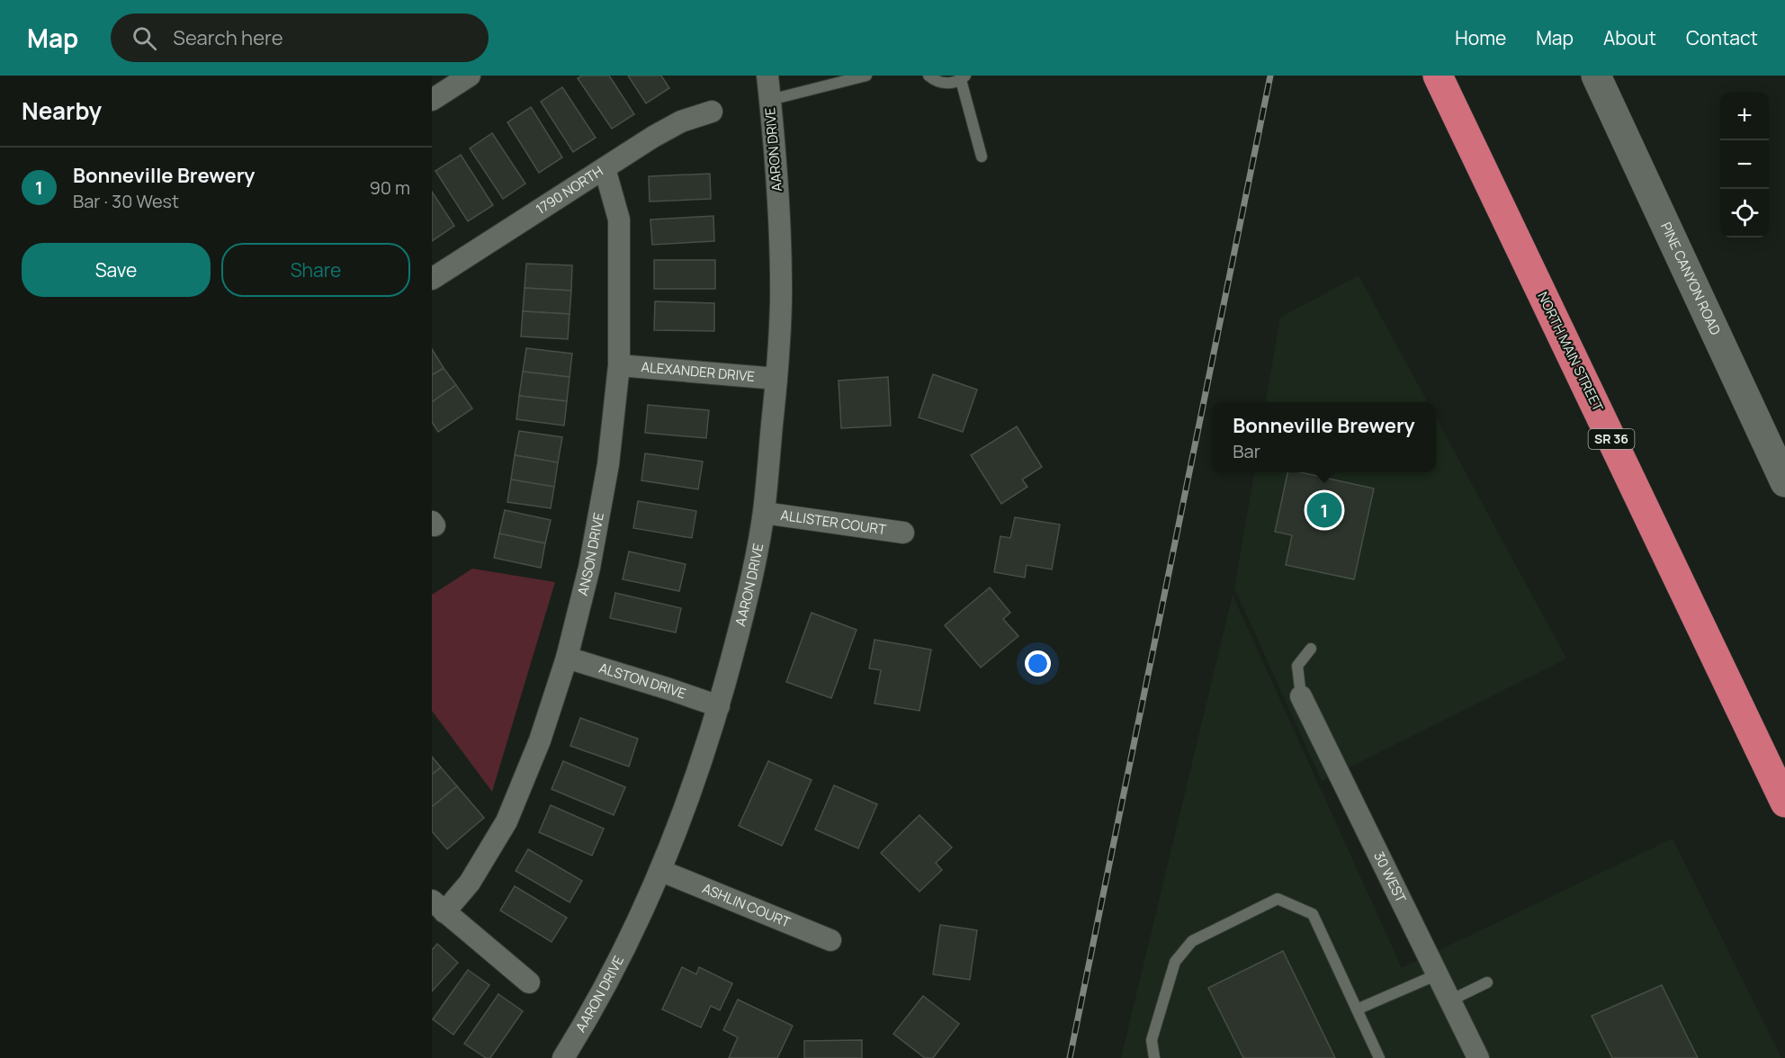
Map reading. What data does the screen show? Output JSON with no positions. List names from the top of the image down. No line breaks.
{"streets":{"highway":["NORTH MAIN STREET","SR 36"],"street":["AARON DRIVE","1790 NORTH","PINE CANYON ROAD","ALEXANDER DRIVE","ALLISTER COURT","ANSON DRIVE","ALSTON DRIVE","30 WEST","ASHLIN COURT"]},"crossings":[["AARON DRIVE","ALEXANDER DRIVE"],["AARON DRIVE","ALLISTER COURT"],["AARON DRIVE","ALSTON DRIVE"],["AARON DRIVE","ASHLIN COURT"],["1790 NORTH","ANSON DRIVE"],["ALEXANDER DRIVE","ANSON DRIVE"],["ANSON DRIVE","ALSTON DRIVE"]],"page":{"header":"Map","search":"Search here","nav":["Home","Map","About","Contact"],"heading":"Nearby","map_buttons":["+","−"],"list":[{"mark":"1","name":"Bonneville Brewery","note":"Bar · 30 West","value":"90 m"}],"buttons":["Save","Share"],"popup":["Bonneville Brewery","Bar"],"pins":"1"}}
